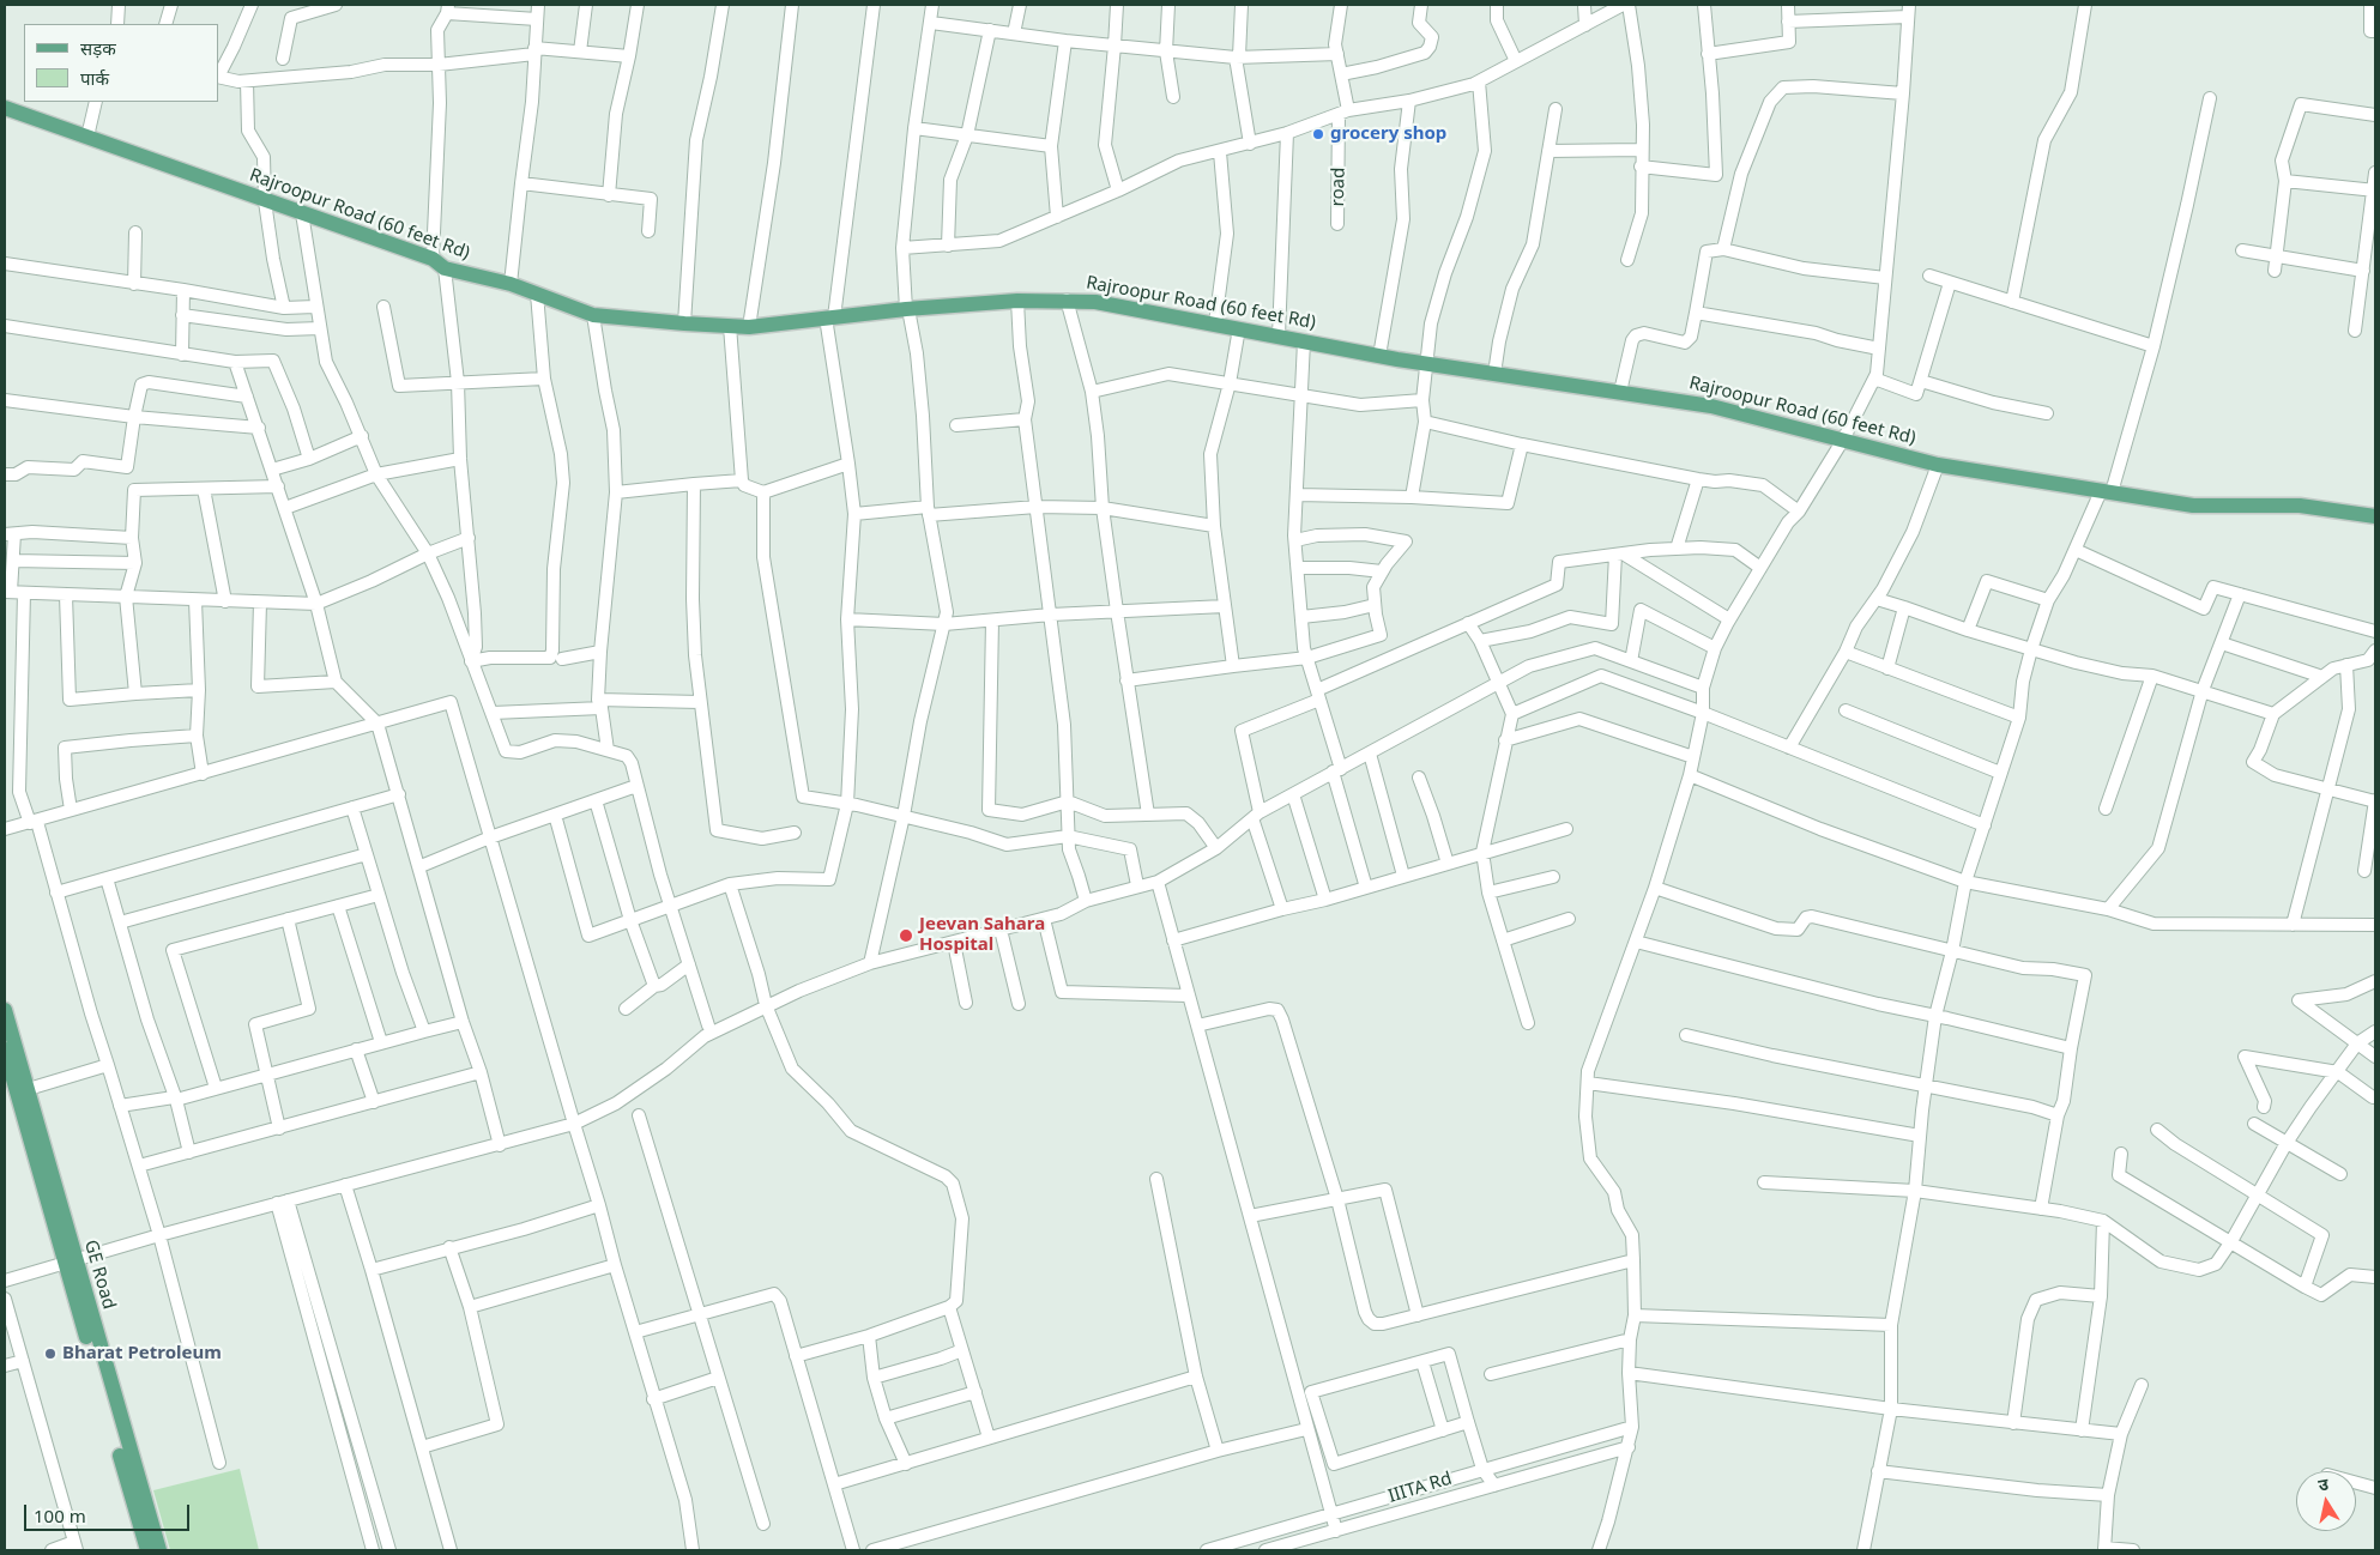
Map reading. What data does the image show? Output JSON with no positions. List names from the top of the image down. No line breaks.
{"streets":{"main road":["Rajroopur Road (60 feet Rd)","GE Road"],"street":["road","IIITA Rd"]},"places":["grocery shop","Jeevan Sahara Hospital","Bharat Petroleum"],"legend":["सड़क","पार्क"],"scale_bar":"100 m","north":"top"}
